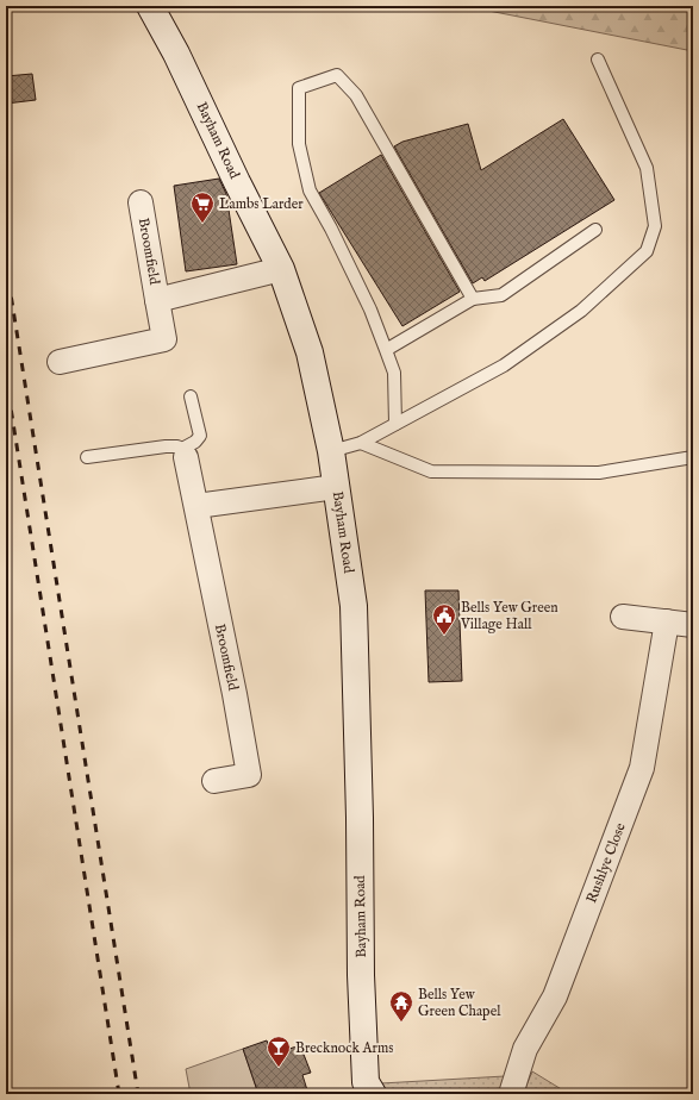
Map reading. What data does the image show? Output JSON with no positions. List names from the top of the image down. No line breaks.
{"streets":{"main road":["Bayham Road"],"street":["Broomfield","Rushlye Close"]},"crossings":[["Bayham Road","Broomfield"]],"places":{"supermarket":["Lambs Larder"],"public building":["Bells Yew Green Village Hall"],"temple":["Bells Yew Green Chapel"],"bar":["Brecknock Arms"]}}
